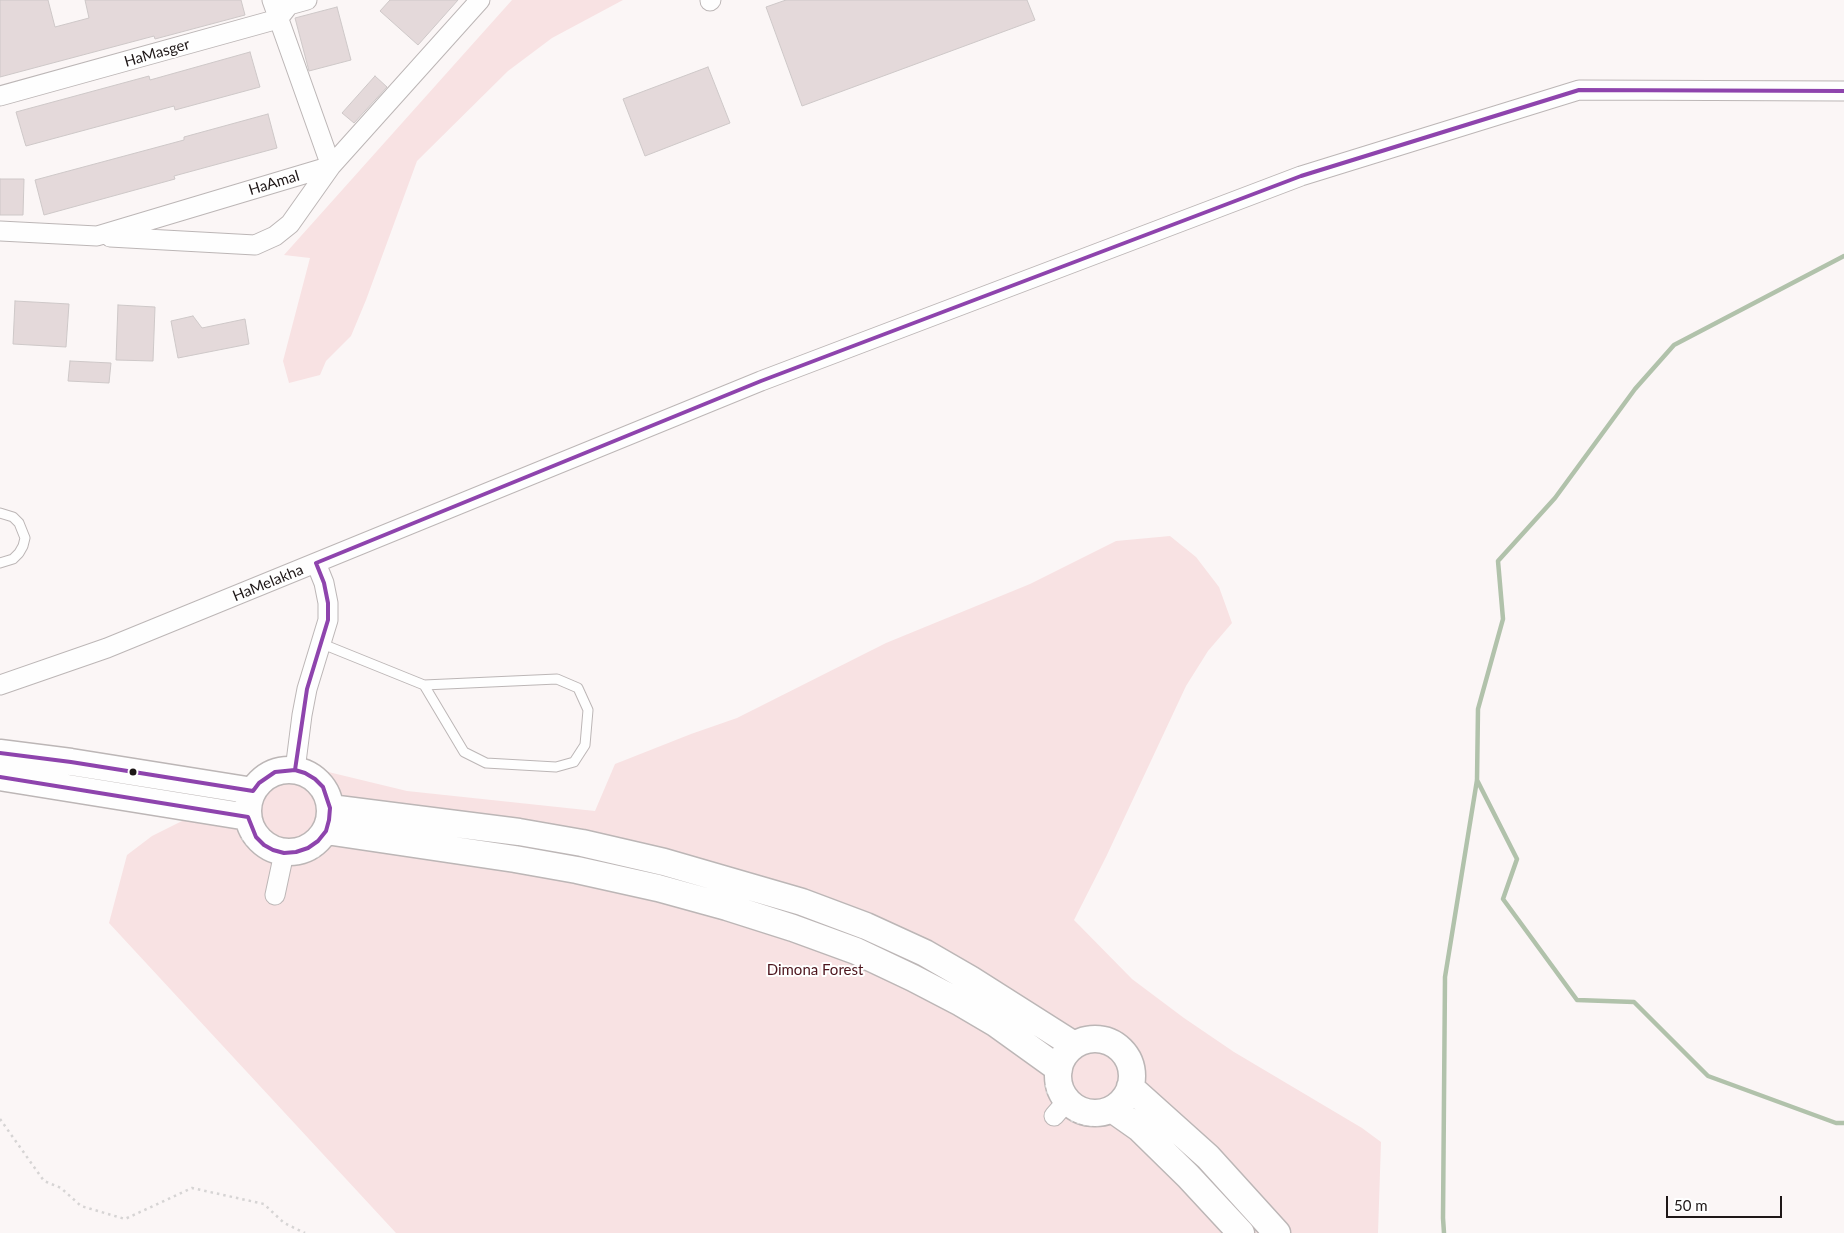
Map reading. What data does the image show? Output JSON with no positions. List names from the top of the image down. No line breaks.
{"streets":{"street":["HaMasger","HaAmal","HaMelakha"]},"parks":["Dimona Forest"],"scale_bar":"50 m"}
